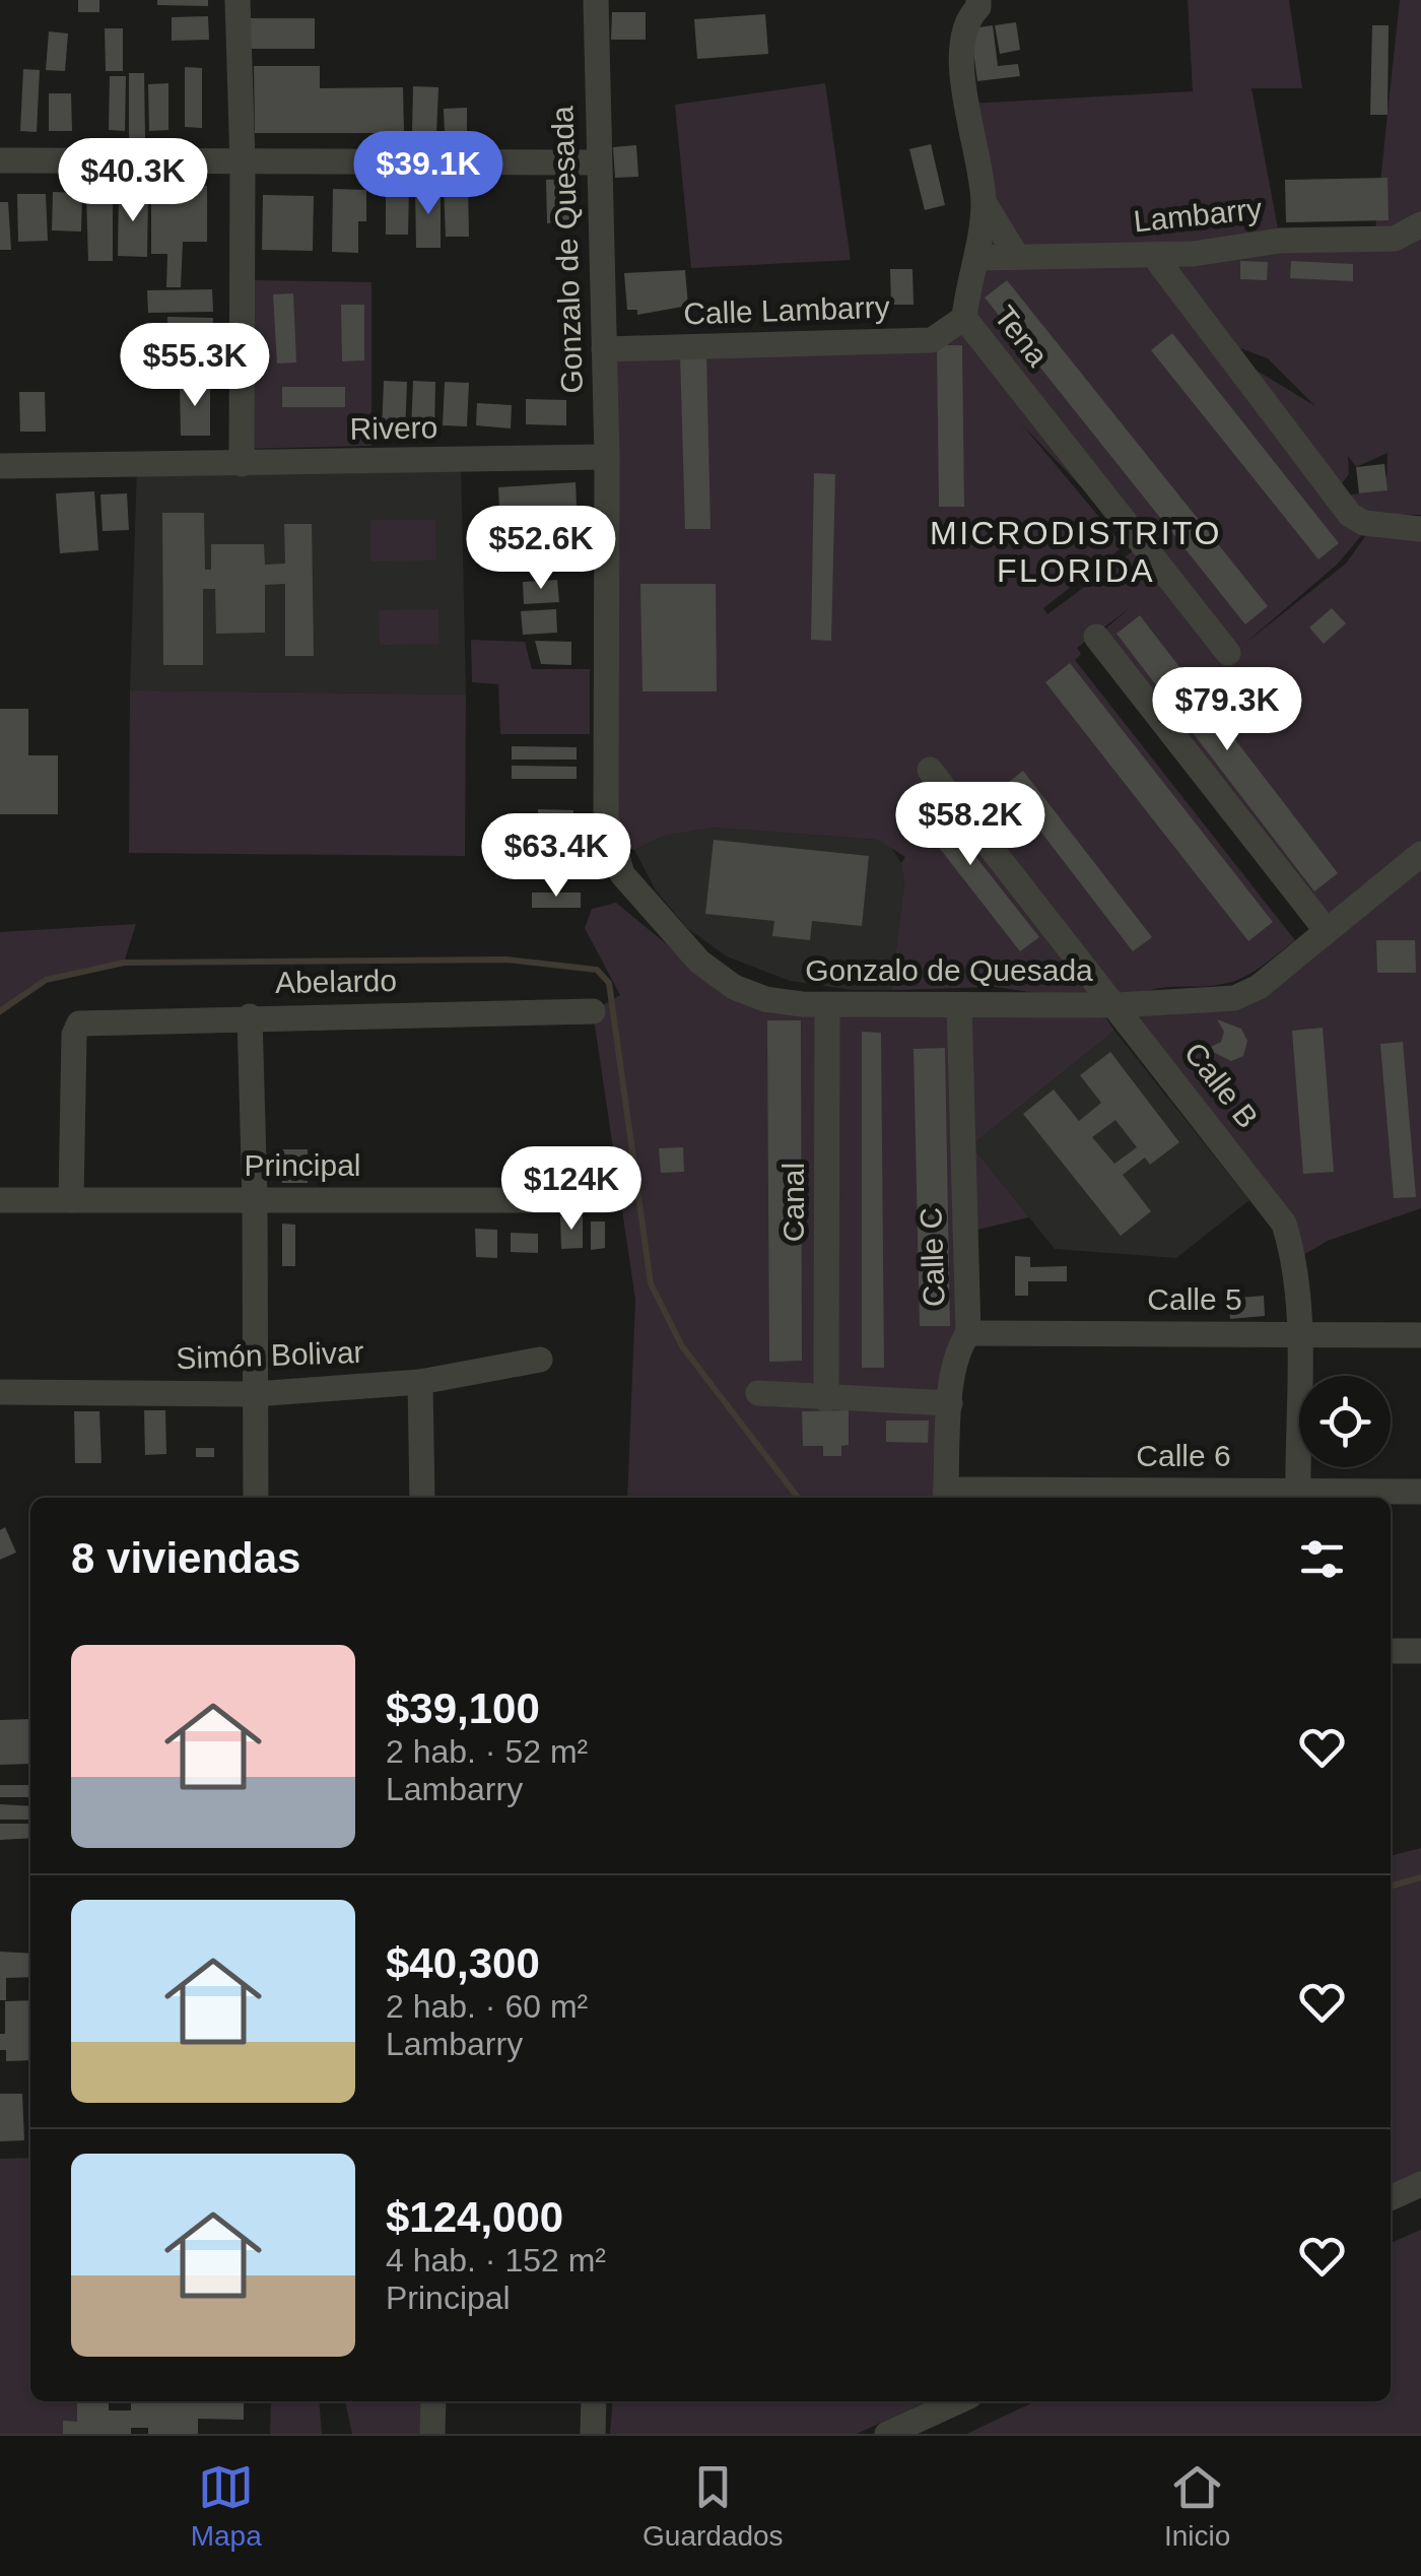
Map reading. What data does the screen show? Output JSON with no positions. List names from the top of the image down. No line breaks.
{"streets":{"street":["Lambarry","Gonzalo de Quesada","Calle Lambarry","Tena","Rivero","Abelardo","Calle B","Principal","Canal","Calle C","Calle 5","Simón Bolivar","Calle 6"]},"crossings":[["Lambarry","Tena"],["Gonzalo de Quesada","Calle Lambarry"],["Gonzalo de Quesada","Rivero"],["Gonzalo de Quesada","Calle B"],["Gonzalo de Quesada","Canal"],["Gonzalo de Quesada","Calle C"],["Calle Lambarry","Tena"],["Abelardo","Principal"],["Calle B","Calle 5"],["Calle B","Calle 6"],["Calle C","Calle 5"],["Calle C","Calle 6"]],"districts":["MICRODISTRITO FLORIDA"],"page":{"price":["$39.1K","$40.3K","$55.3K","$52.6K","$79.3K","$58.2K","$63.4K","$124K"],"heading":"8 viviendas","list":[{"name":"$39,100","note":"2 hab. · 52 m² · Lambarry"},{"name":"$40,300","note":"2 hab. · 60 m² · Lambarry"},{"name":"$124,000","note":"4 hab. · 152 m² · Principal"}],"tabs":["Mapa","Guardados","Inicio"]}}
